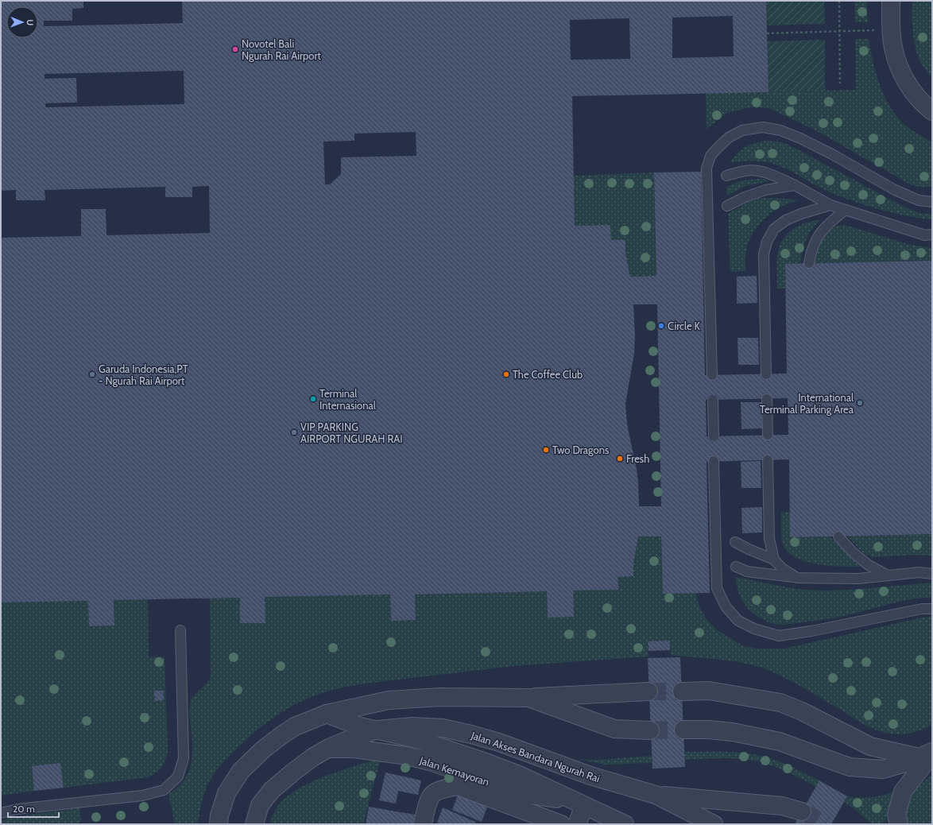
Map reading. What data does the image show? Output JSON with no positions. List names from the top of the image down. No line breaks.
{"streets":{"street":["Jalan Akses Bandara Ngurah Rai","Jalan Kemayoran"]},"crossings":[["Jalan Akses Bandara Ngurah Rai","Jalan Kemayoran"]],"places":["Novotel Bali Ngurah Rai Airport","Circle K","Garuda Indonesia,PT - Ngurah Rai Airport","The Coffee Club","Terminal Internasional","International Terminal Parking Area","VIP PARKING AIRPORT NGURAH RAI","Two Dragons","Fresh"],"scale_bar":"20 m","north":"right"}
